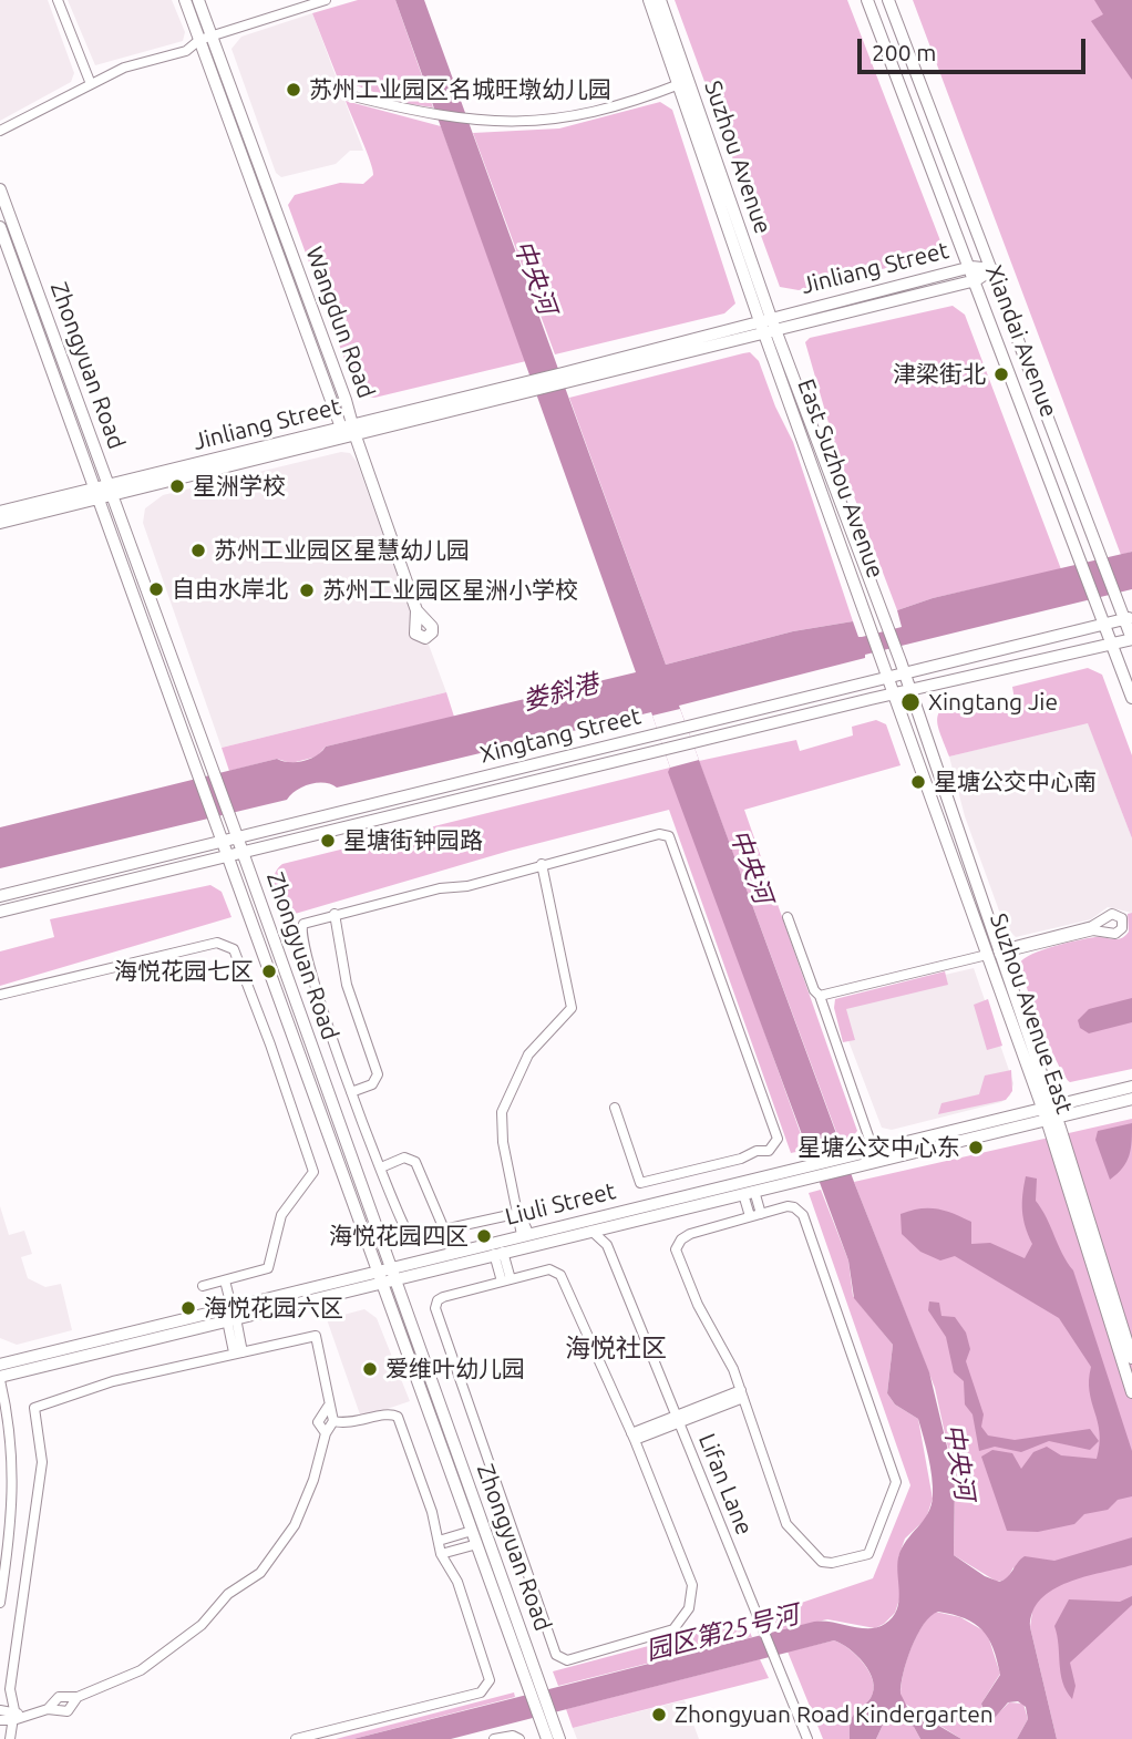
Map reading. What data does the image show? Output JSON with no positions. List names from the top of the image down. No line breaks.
{"streets":{"main road":["Suzhou Avenue","Jinliang Street","Wangdun Road","Xiandai Avenue","Zhongyuan Road","East Suzhou Avenue","Xingtang Street","Suzhou Avenue East","Liuli Street"],"street":["Lifan Lane"]},"crossings":[["Suzhou Avenue","Jinliang Street"],["Suzhou Avenue","East Suzhou Avenue"],["Jinliang Street","Wangdun Road"],["Jinliang Street","Xiandai Avenue"],["Jinliang Street","Zhongyuan Road"],["Jinliang Street","East Suzhou Avenue"],["Xiandai Avenue","Xingtang Street"],["Zhongyuan Road","Xingtang Street"],["Zhongyuan Road","Liuli Street"],["East Suzhou Avenue","Suzhou Avenue East"],["Xingtang Street","Suzhou Avenue East"],["Suzhou Avenue East","Liuli Street"],["Liuli Street","Lifan Lane"]],"districts":["海悦社区"],"water":["中央河","娄斜港","园区第25号河"],"places":["苏州工业园区名城旺墩幼儿园","津梁街北","星洲学校","苏州工业园区星慧幼儿园","自由水岸北","苏州工业园区星洲小学校","Xingtang Jie","星塘公交中心南","星塘街钟园路","海悦花园七区","星塘公交中心东","海悦花园四区","海悦花园六区","爱维叶幼儿园","Zhongyuan Road Kindergarten"],"scale_bar":"200 m"}
